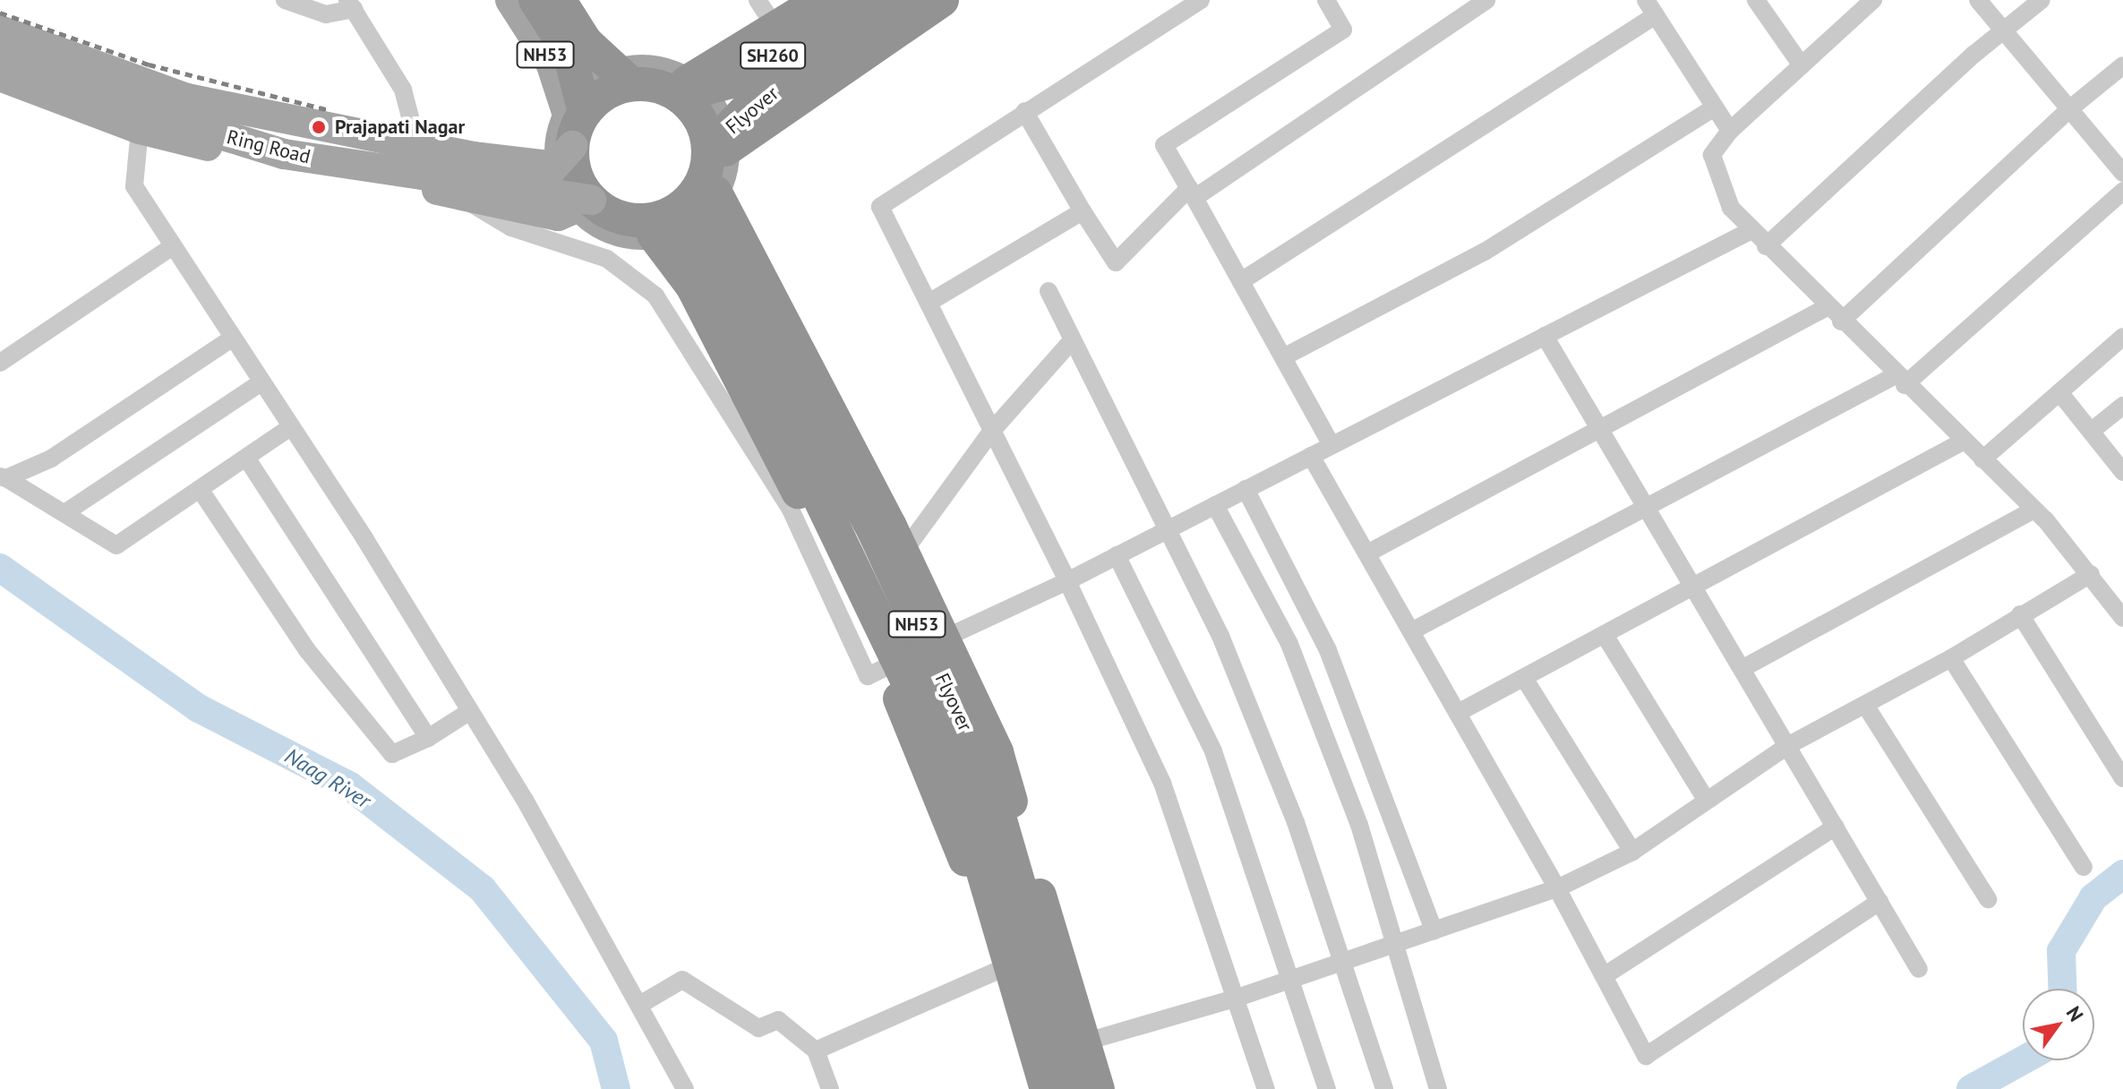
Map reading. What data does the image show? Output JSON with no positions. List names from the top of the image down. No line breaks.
{"streets":{"highway":["NH53","SH260","Flyover"],"main road":["Ring Road"]},"crossings":[["NH53","SH260"],["NH53","Flyover"],["NH53","Ring Road"],["SH260","Flyover"],["SH260","Ring Road"],["Flyover","Ring Road"]],"water":["Naag River"],"places":["Prajapati Nagar"],"north":"top right"}
